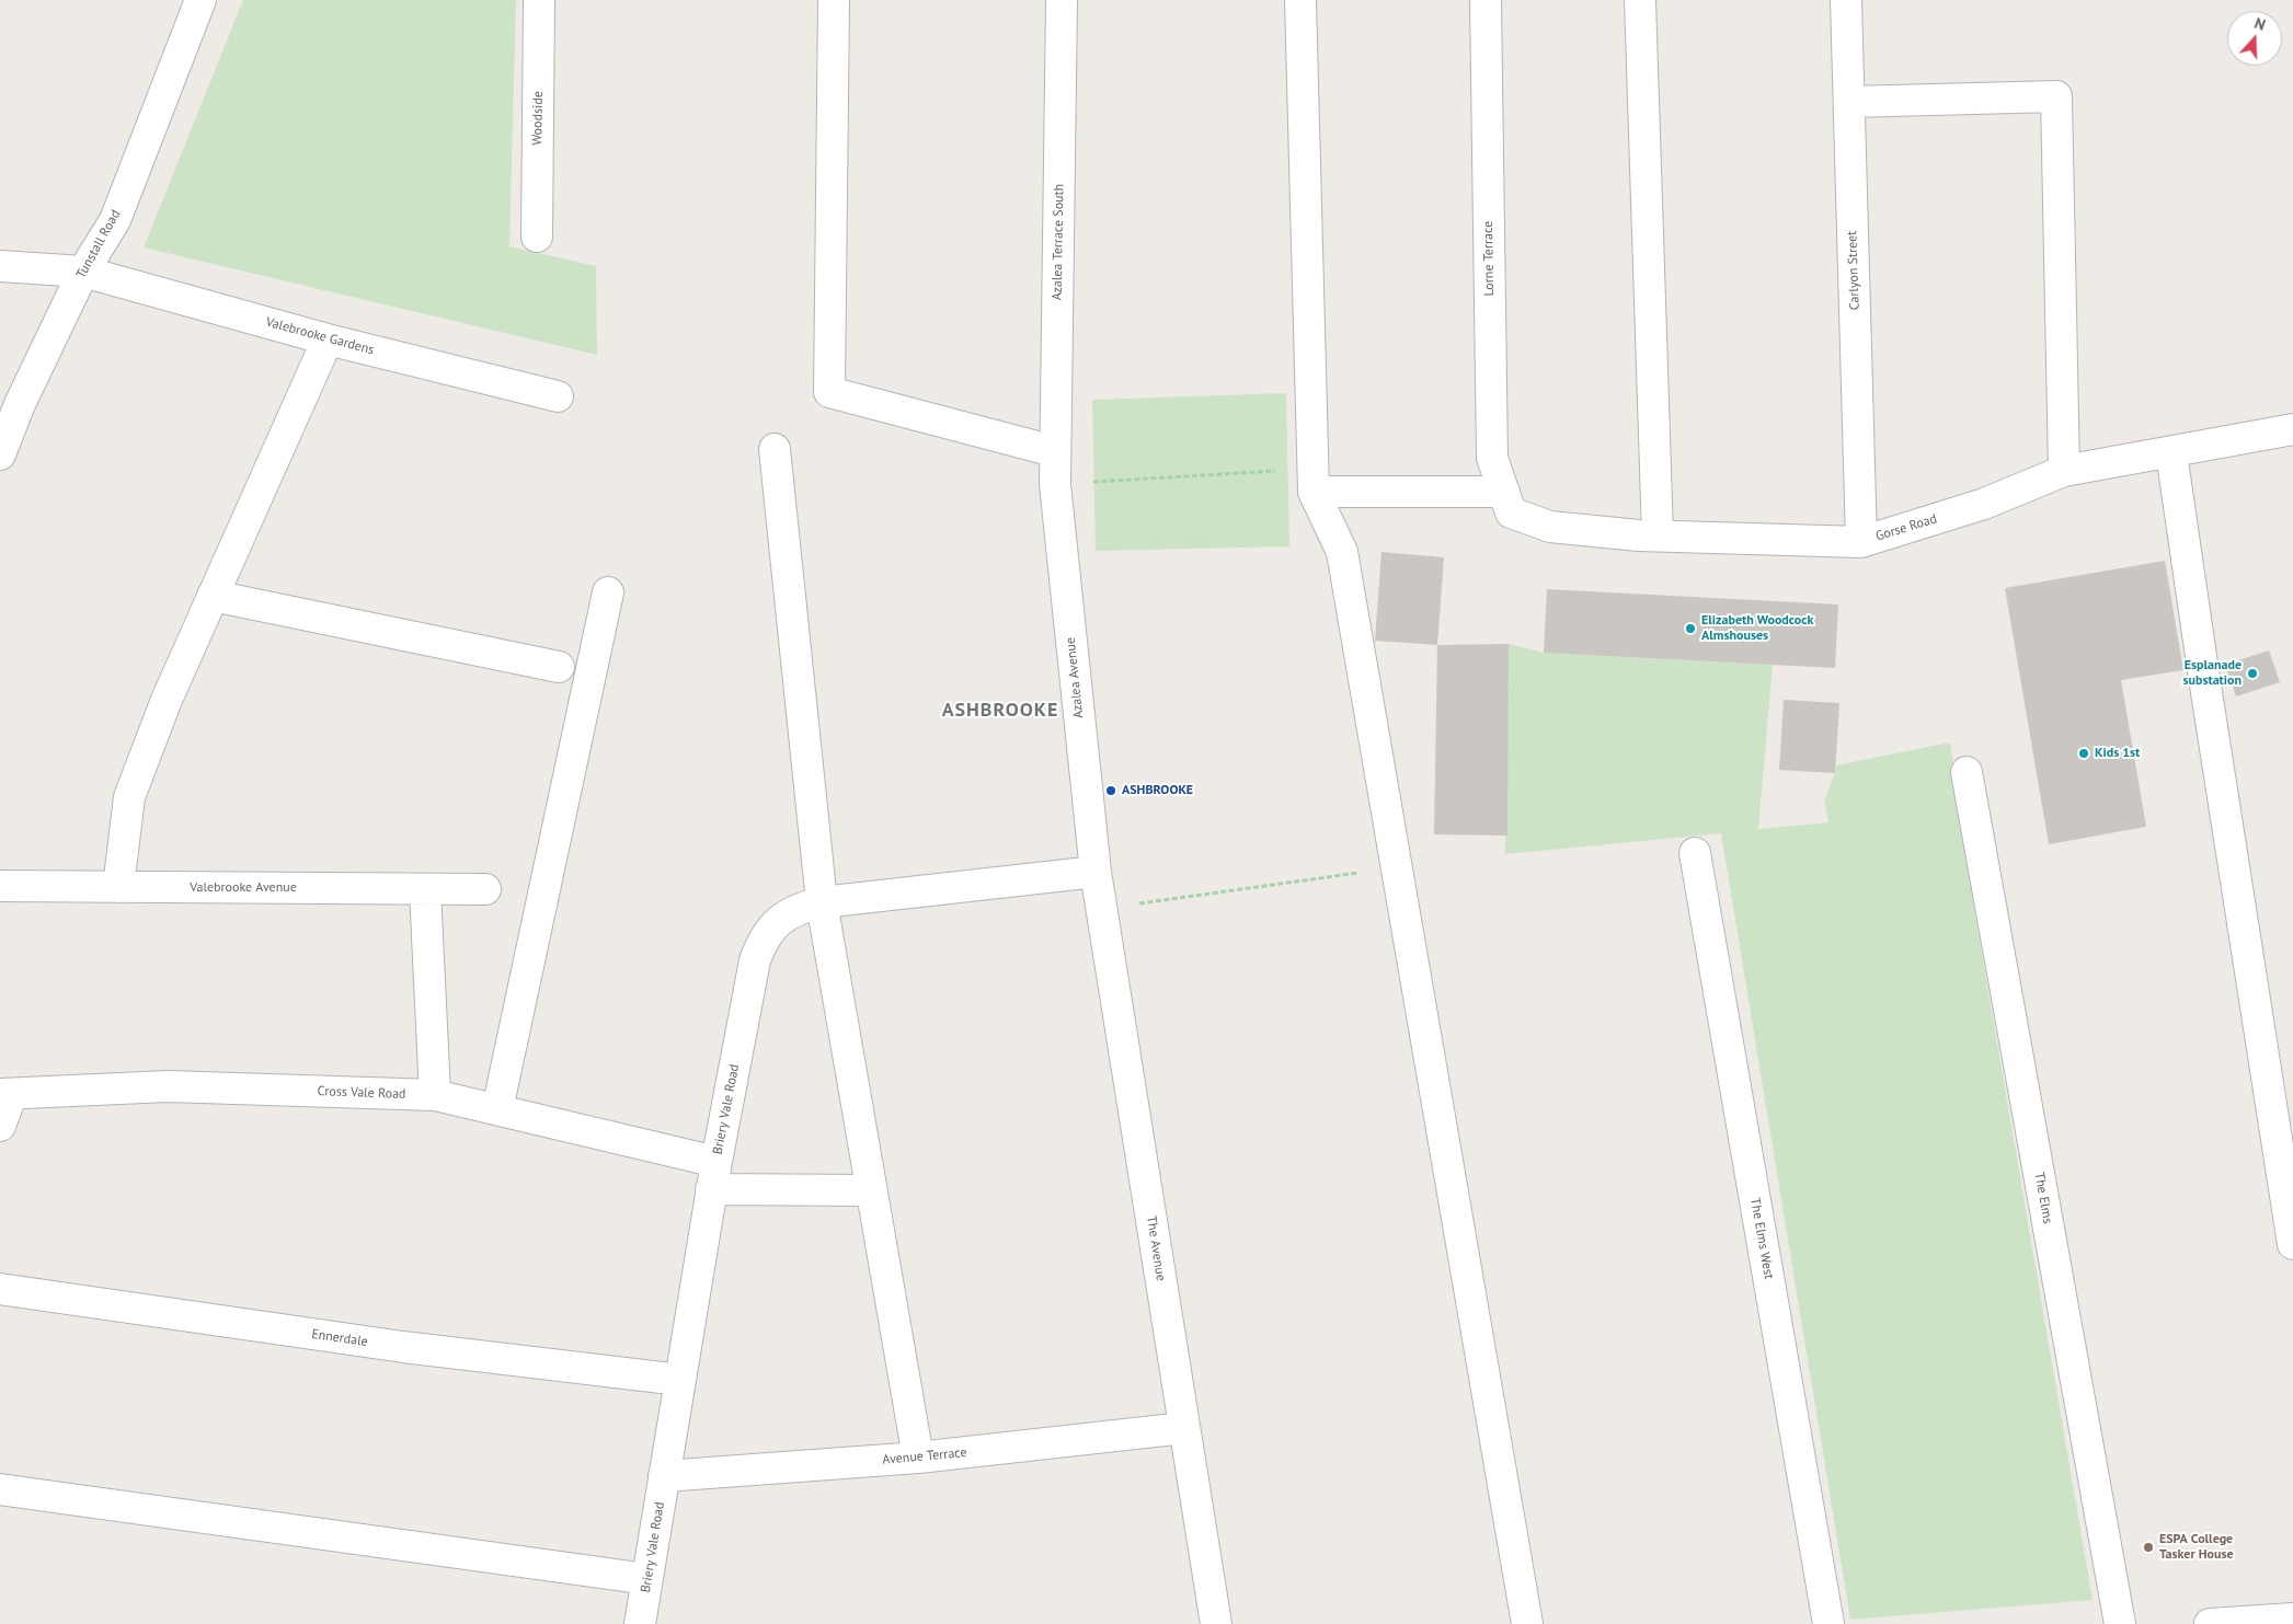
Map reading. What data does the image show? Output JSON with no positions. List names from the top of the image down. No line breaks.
{"streets":{"street":["Woodside","Azalea Terrace South","Tunstall Road","Lorne Terrace","Carlyon Street","Valebrooke Gardens","Gorse Road","Azalea Avenue","Valebrooke Avenue","Cross Vale Road","Briery Vale Road","The Elms","The Elms West","The Avenue","Ennerdale","Avenue Terrace"]},"crossings":[["Azalea Terrace South","Azalea Avenue"],["Tunstall Road","Valebrooke Gardens"],["Lorne Terrace","Gorse Road"],["Carlyon Street","Gorse Road"],["Azalea Avenue","Briery Vale Road"],["Azalea Avenue","The Avenue"],["Cross Vale Road","Briery Vale Road"],["Briery Vale Road","The Avenue"],["Briery Vale Road","Ennerdale"],["Briery Vale Road","Avenue Terrace"],["The Avenue","Avenue Terrace"]],"districts":["ASHBROOKE"],"places":["Elizabeth Woodcock Almshouses","Esplanade substation","Kids 1st","ASHBROOKE","ESPA College Tasker House"],"north":"top"}
